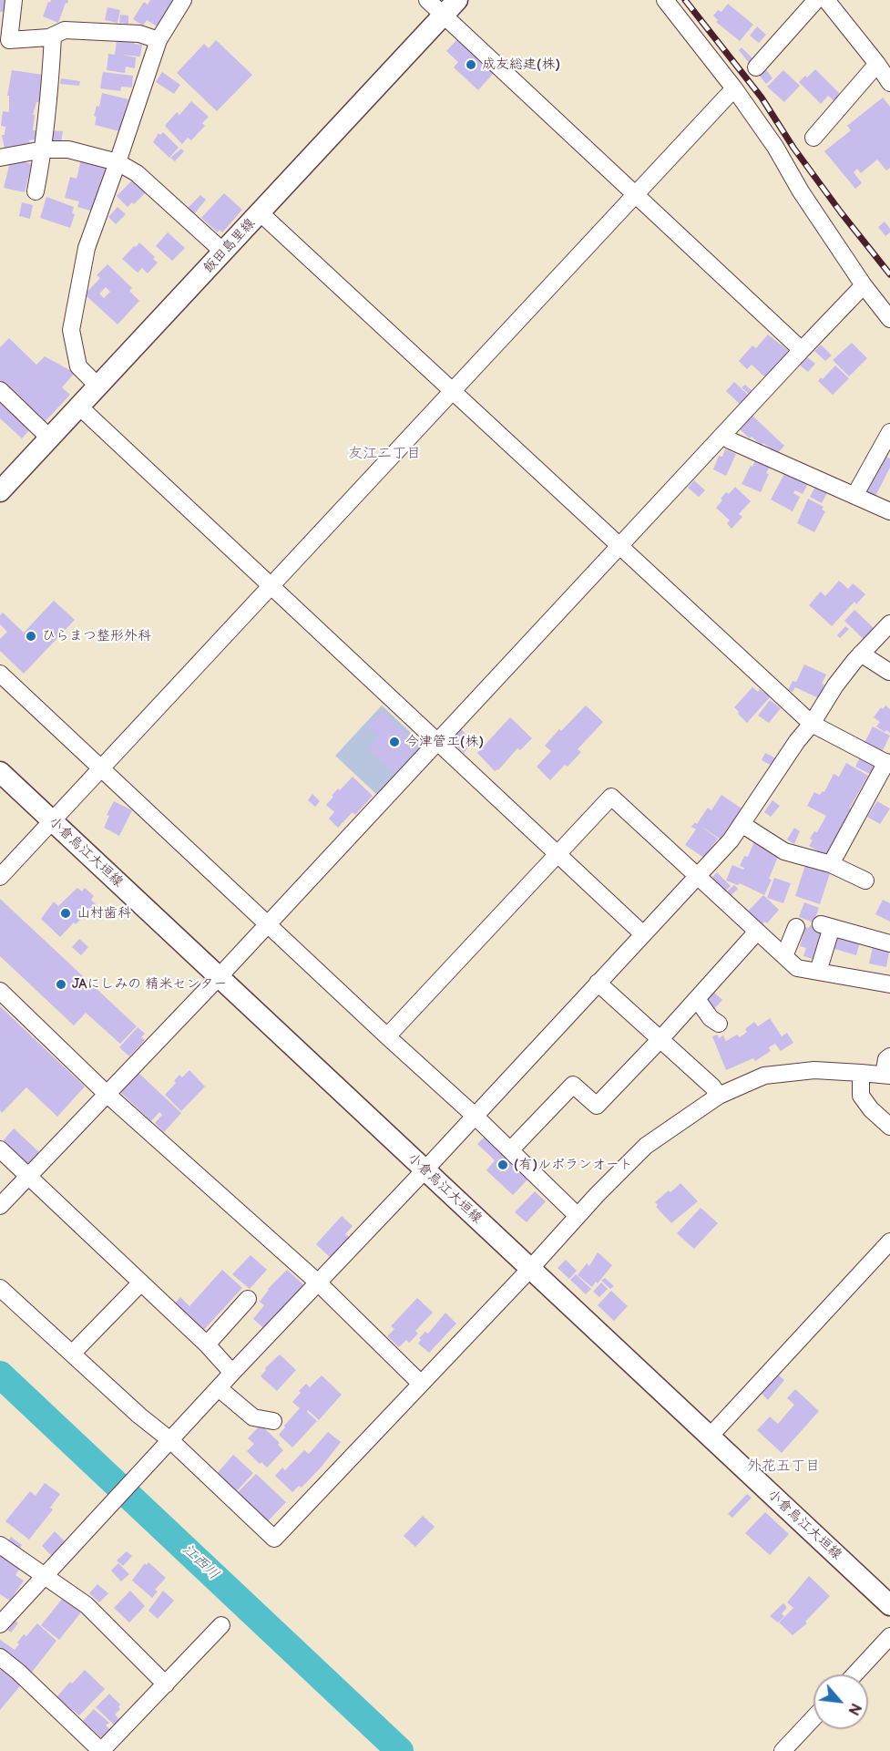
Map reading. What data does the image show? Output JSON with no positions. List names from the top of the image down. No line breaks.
{"streets":{"main road":["飯田島里線","小倉烏江大垣線"]},"districts":["友江二丁目","外花五丁目"],"water":["江西川"],"places":["成友総建(株)","ひらまつ整形外科","今津管工(株)","山村歯科","JAにしみの 精米センター","(有)ルボランオート"],"north":"bottom right"}
